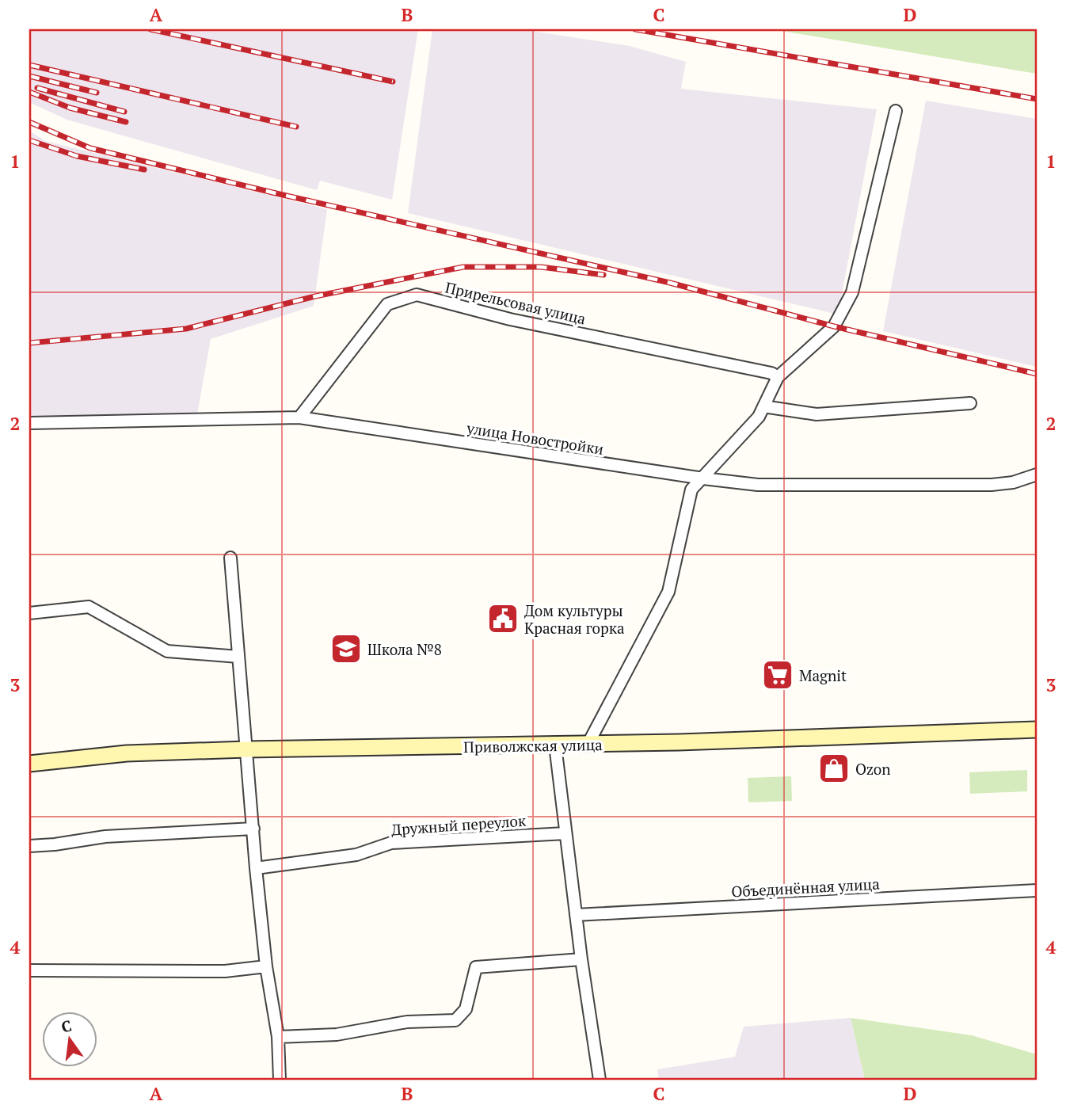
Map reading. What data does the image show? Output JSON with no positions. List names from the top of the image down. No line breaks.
{"streets":{"main road":["Приволжская улица"],"street":["Прирельсовая улица","улица Новостройки","Дружный переулок","Объединённая улица"]},"crossings":[["Прирельсовая улица","улица Новостройки"]],"places":{"public building":["Дом культуры Красная горка"],"school or university":["Школа №8"],"supermarket":["Magnit"],"shop":["Ozon"]},"north":"top","grid":{"columns":["A","B","C","D"],"rows":["1","2","3","4"]}}
